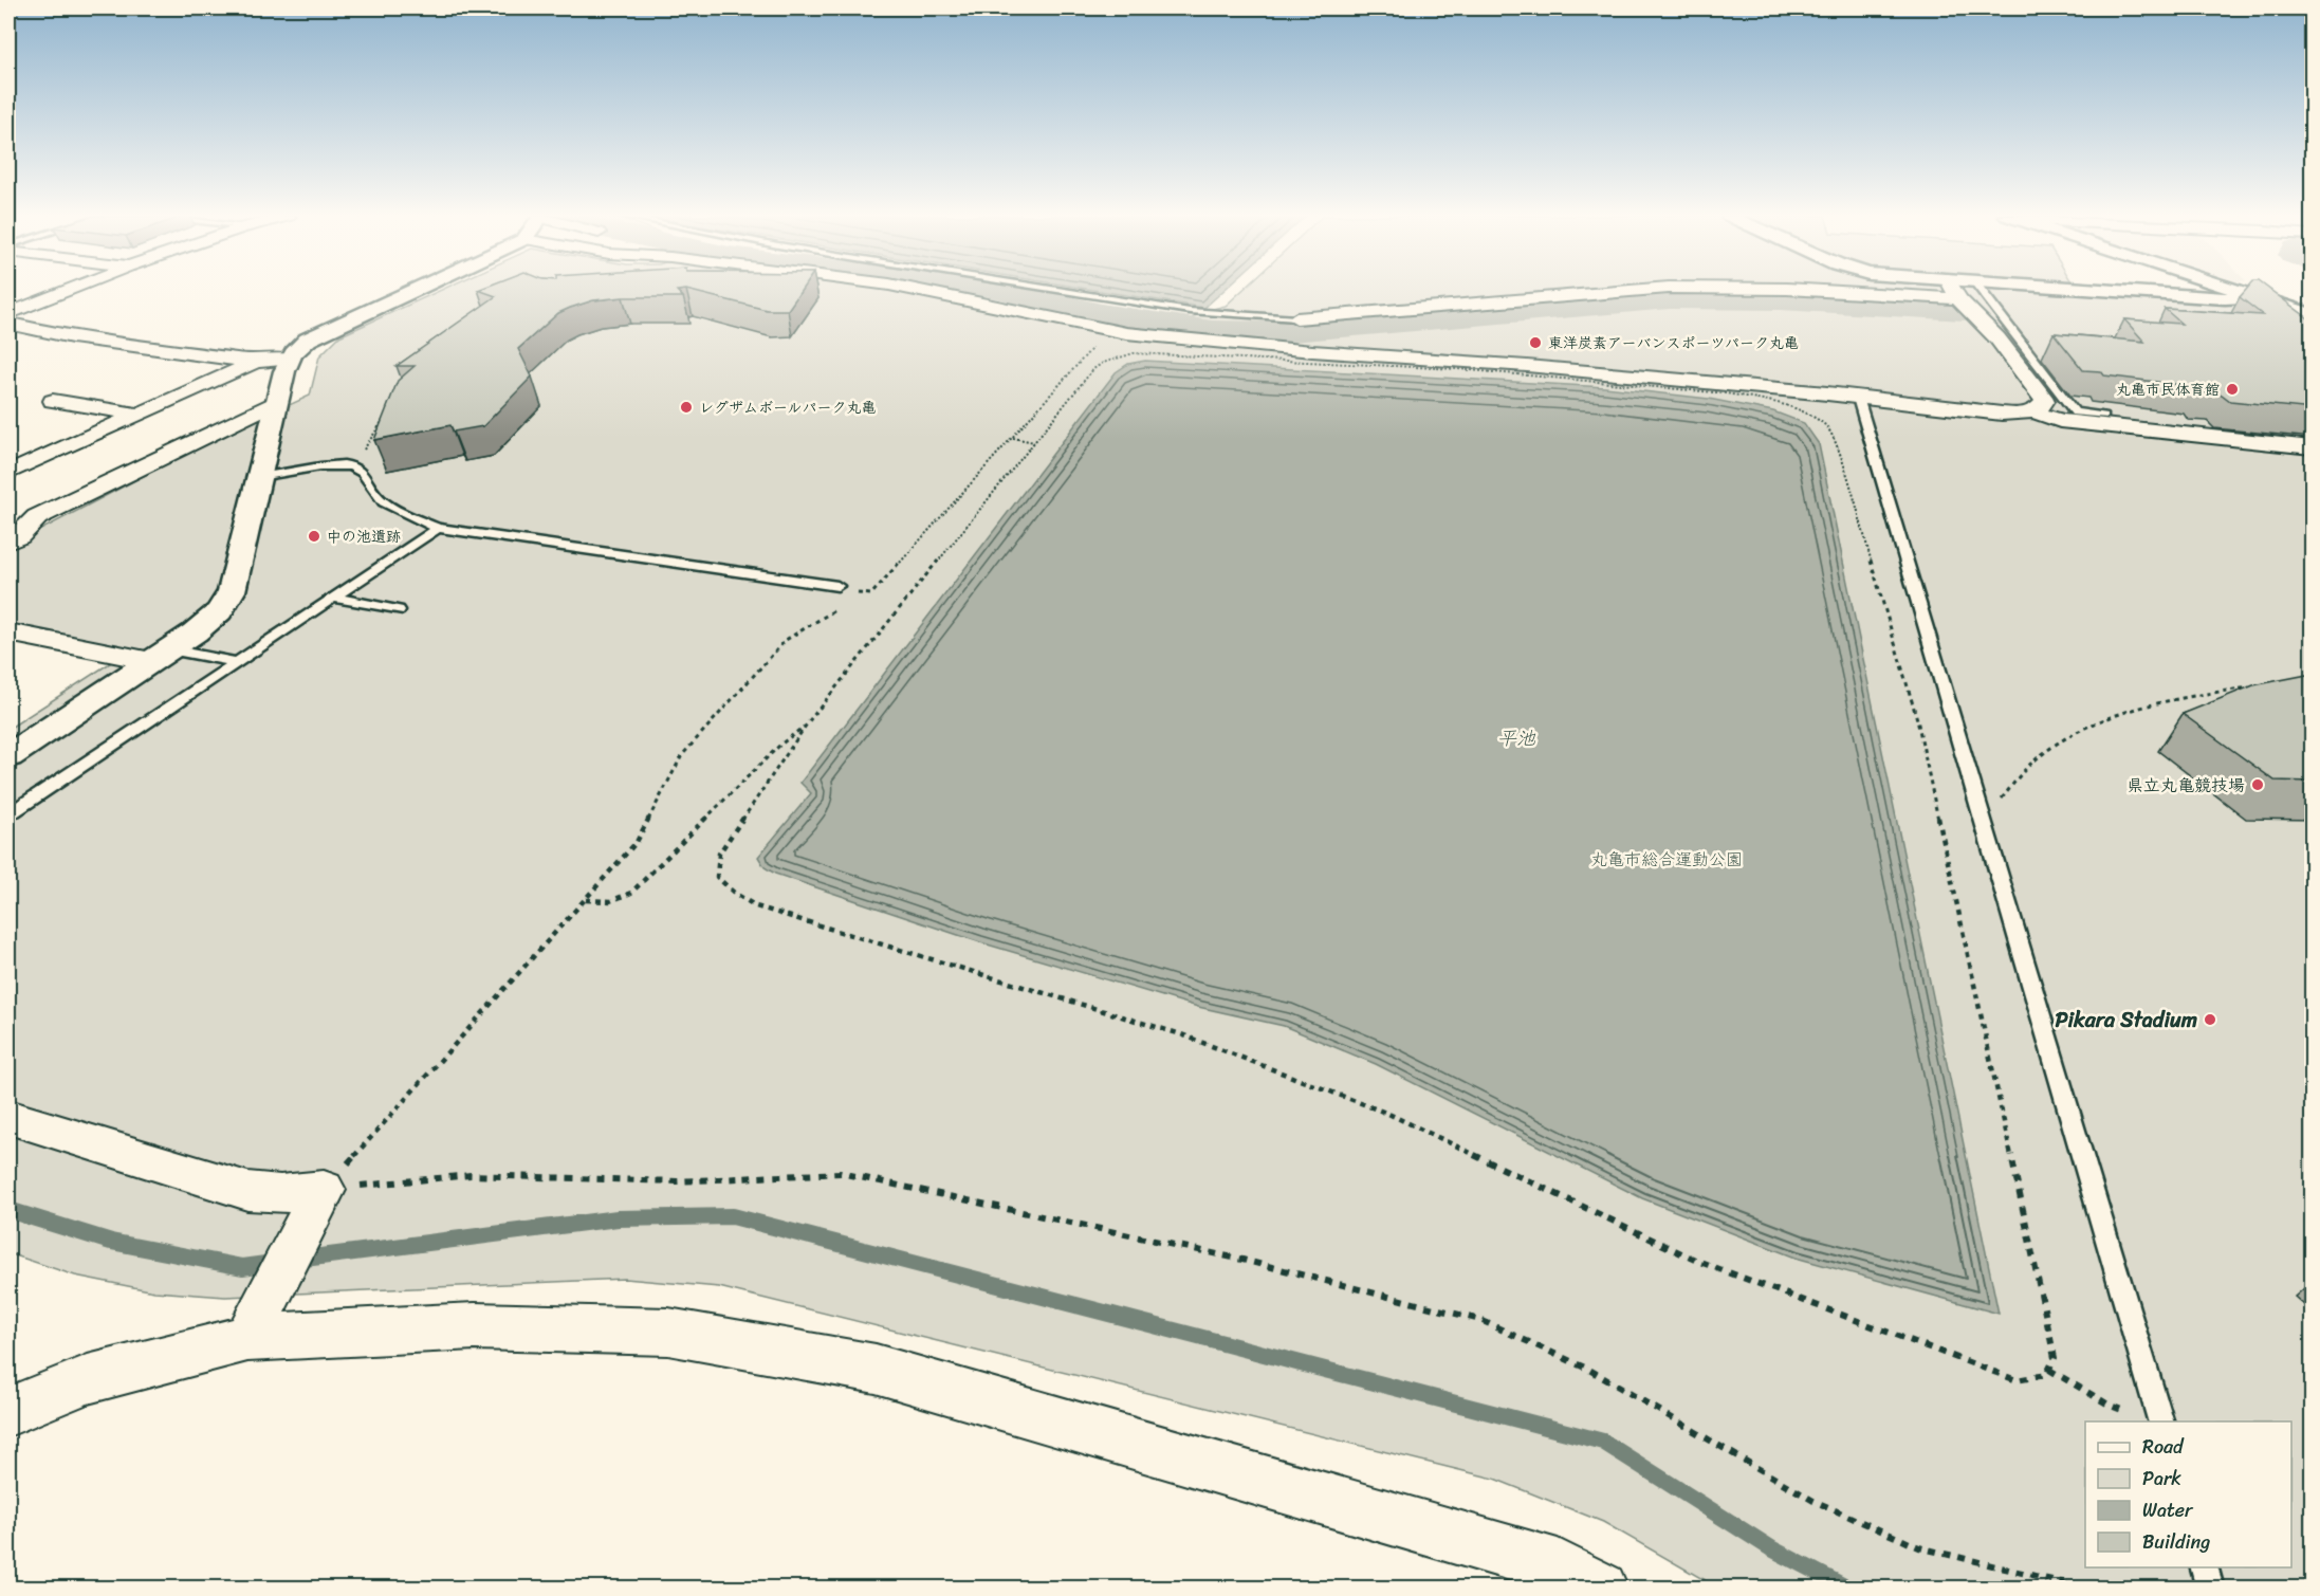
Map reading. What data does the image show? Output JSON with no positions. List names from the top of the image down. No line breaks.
{"water":["平池"],"parks":["丸亀市総合運動公園"],"places":["東洋炭素アーバンスポーツパーク丸亀","丸亀市民体育館","レグザムボールパーク丸亀","中の池遺跡","県立丸亀競技場","Pikara Stadium"],"legend":["Road","Park","Water","Building"]}
